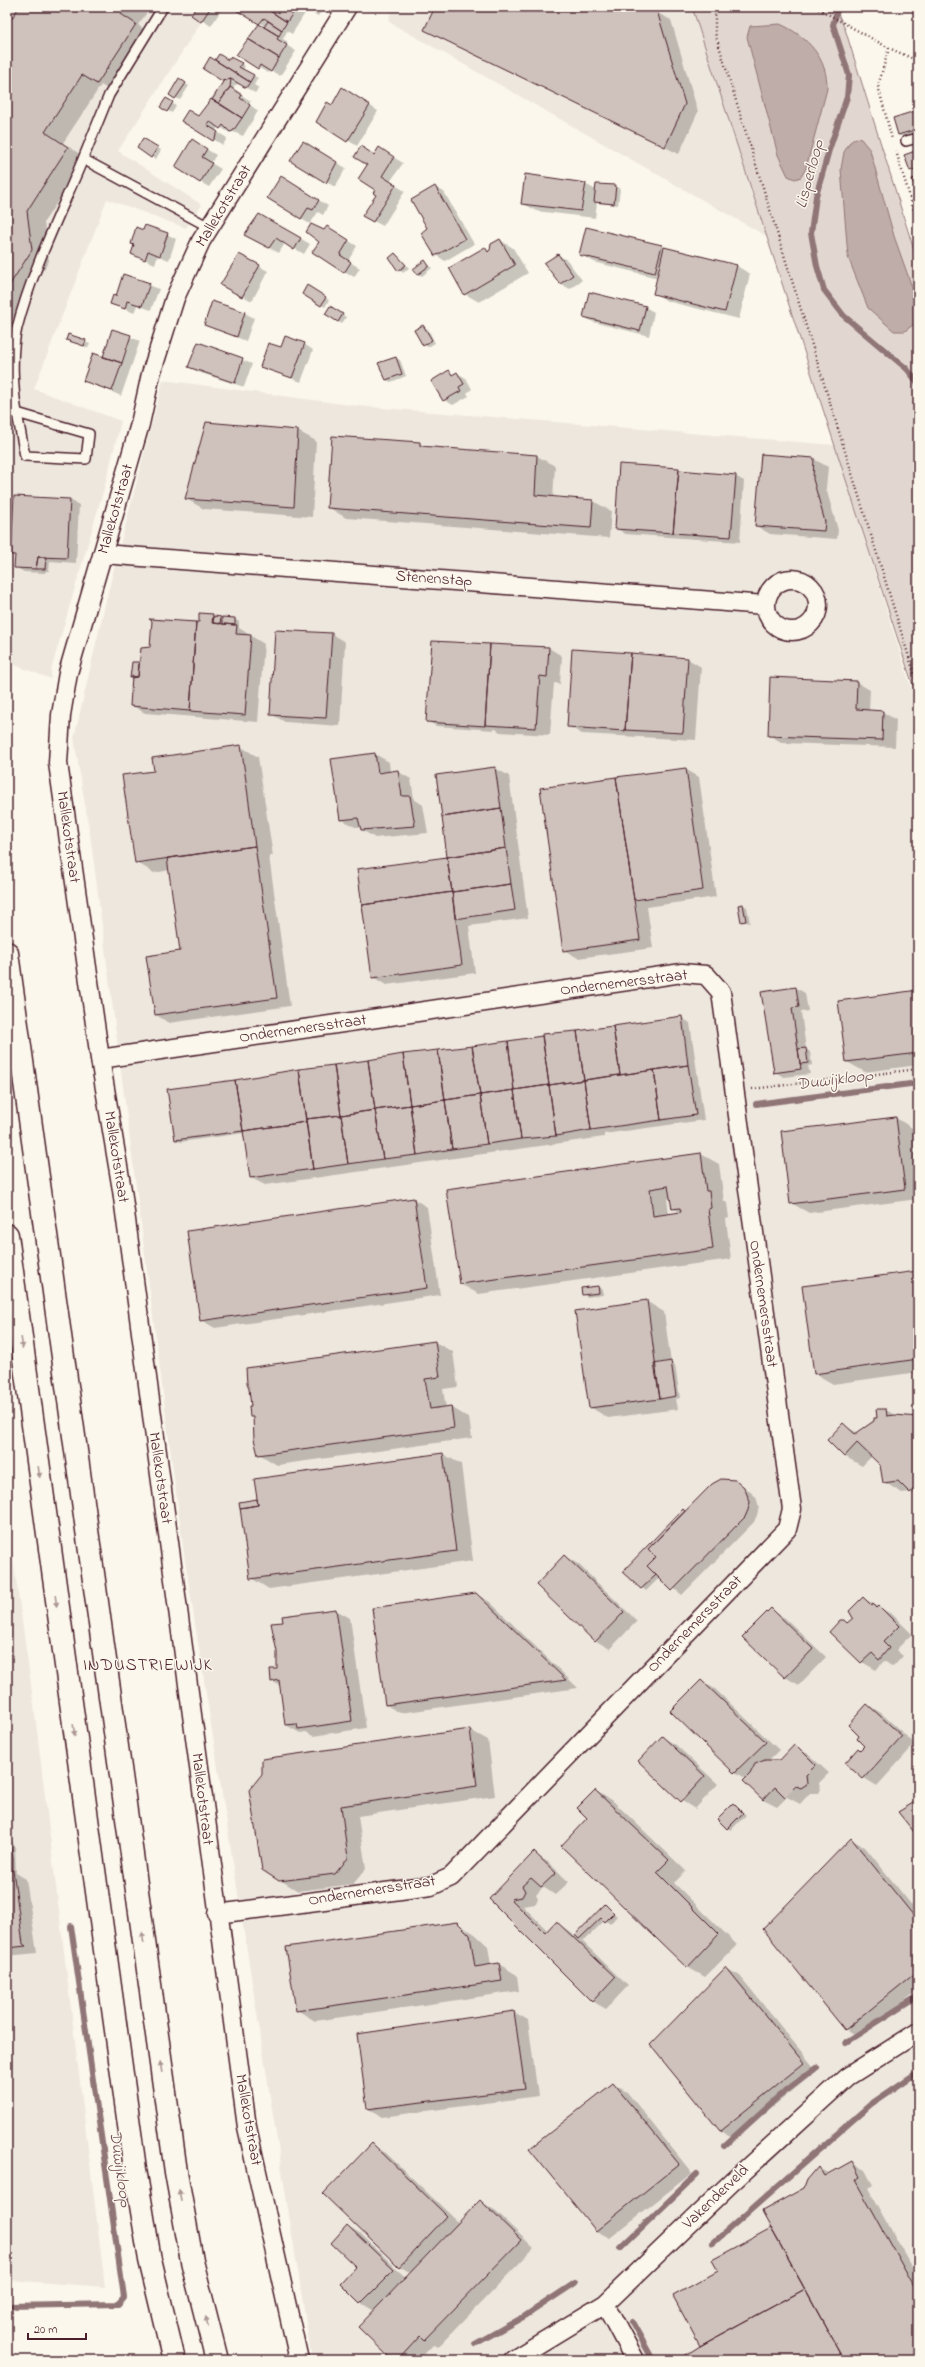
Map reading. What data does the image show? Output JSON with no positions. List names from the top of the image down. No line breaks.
{"streets":{"street":["Mallekotstraat","Stenenstap","Ondernemersstraat","Vakenderveld"]},"crossings":[["Mallekotstraat","Stenenstap"],["Mallekotstraat","Ondernemersstraat"]],"districts":["INDUSTRIEWIJK"],"water":["Lisperloop","Duwijkloop"],"scale_bar":"20 m"}
